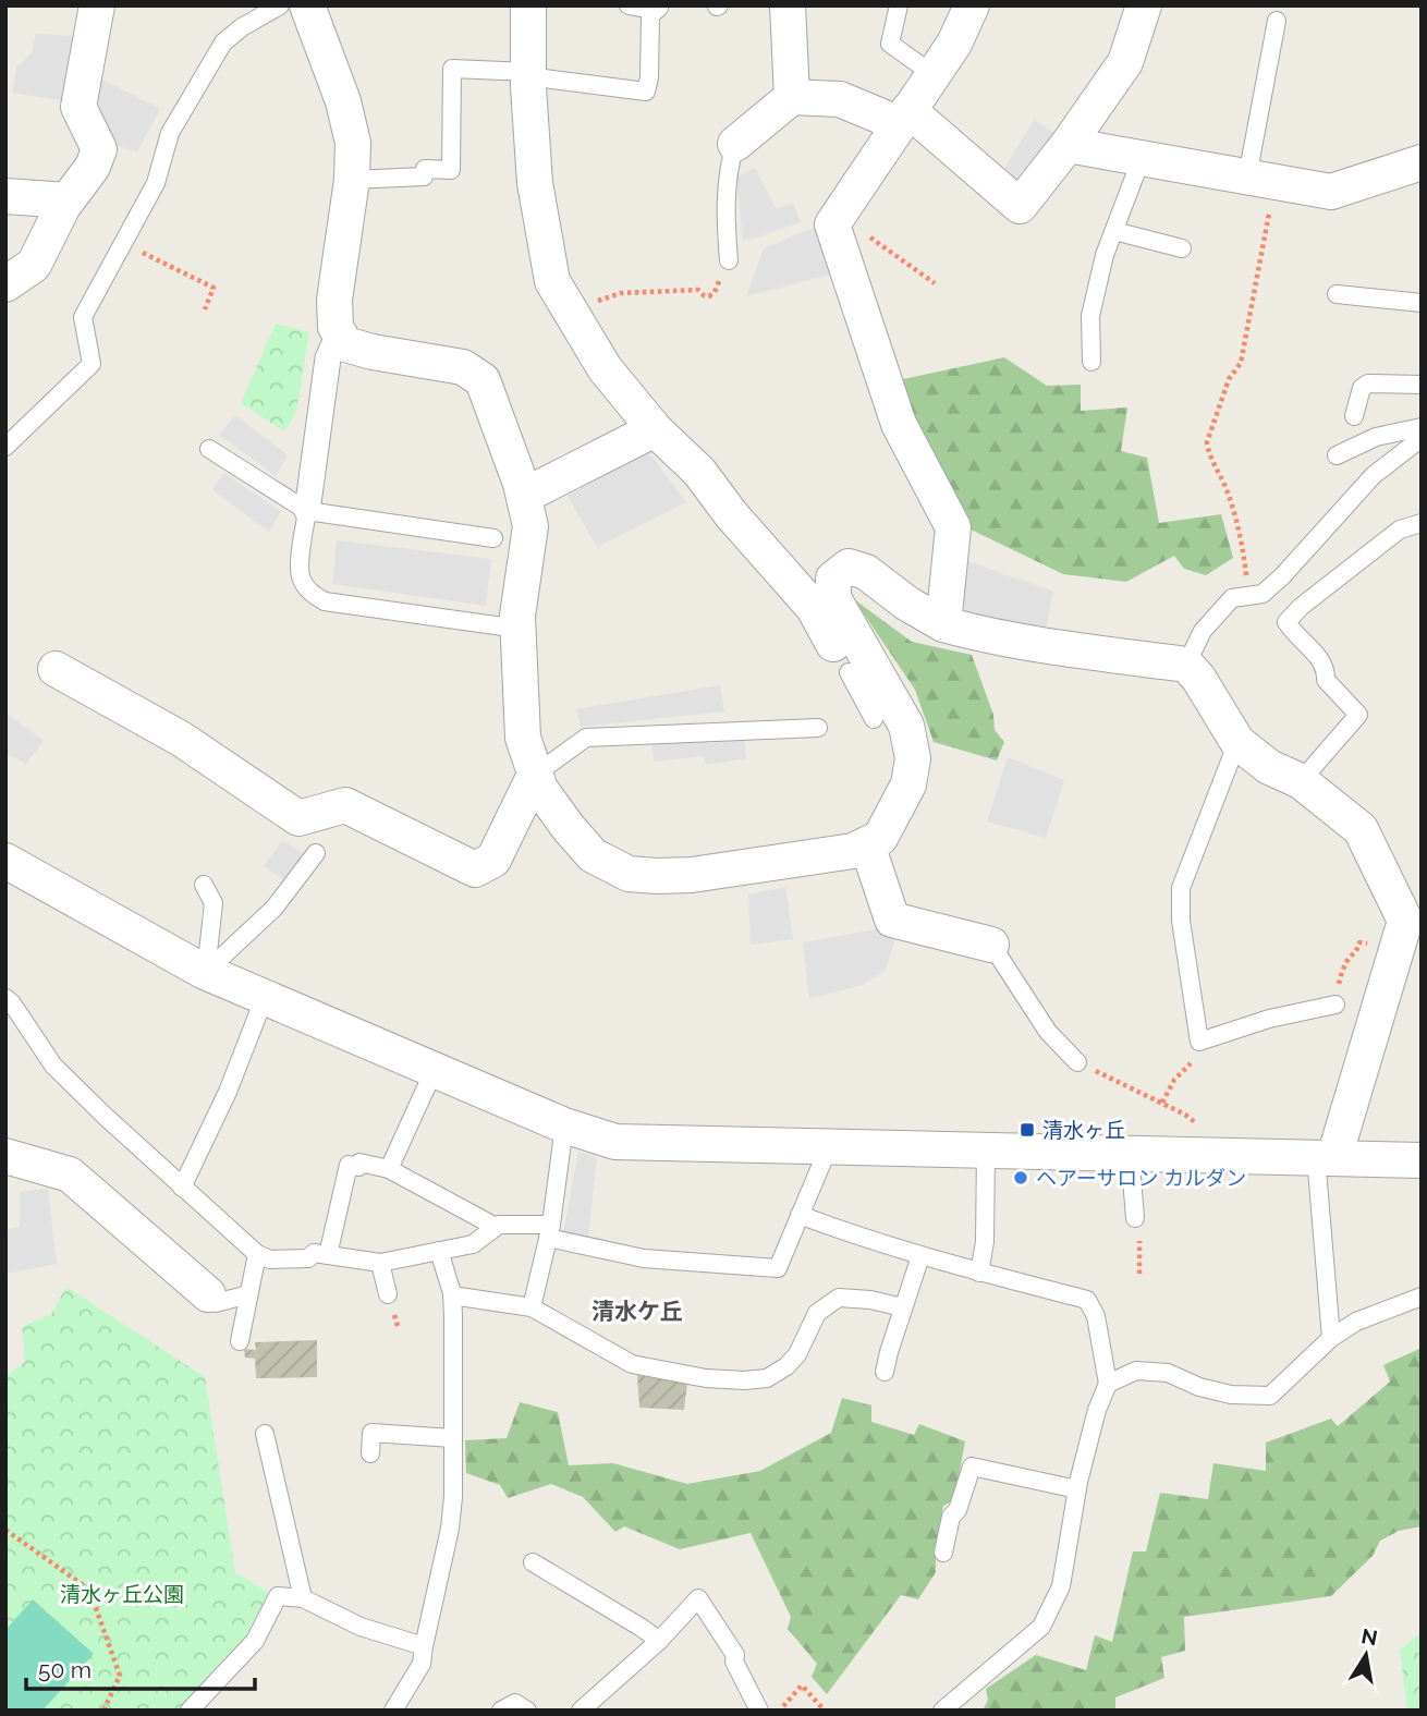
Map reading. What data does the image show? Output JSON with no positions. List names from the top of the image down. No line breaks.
{"districts":["清水ケ丘"],"parks":["清水ヶ丘公園"],"places":{"transit":["清水ヶ丘"],"other":["ヘアーサロン カルダン"]},"scale_bar":"50 m","north":"top"}
